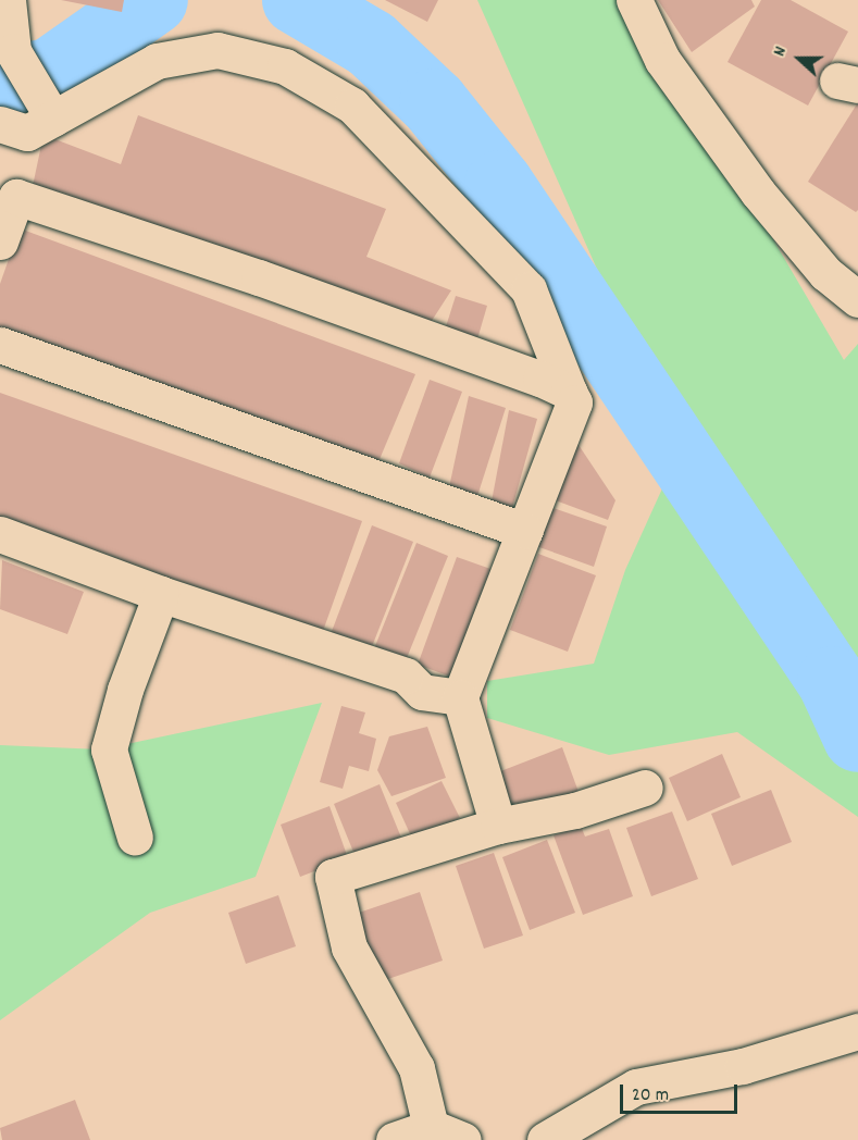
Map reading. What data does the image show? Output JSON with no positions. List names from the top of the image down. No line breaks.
{"scale_bar":"20 m","north":"left"}
